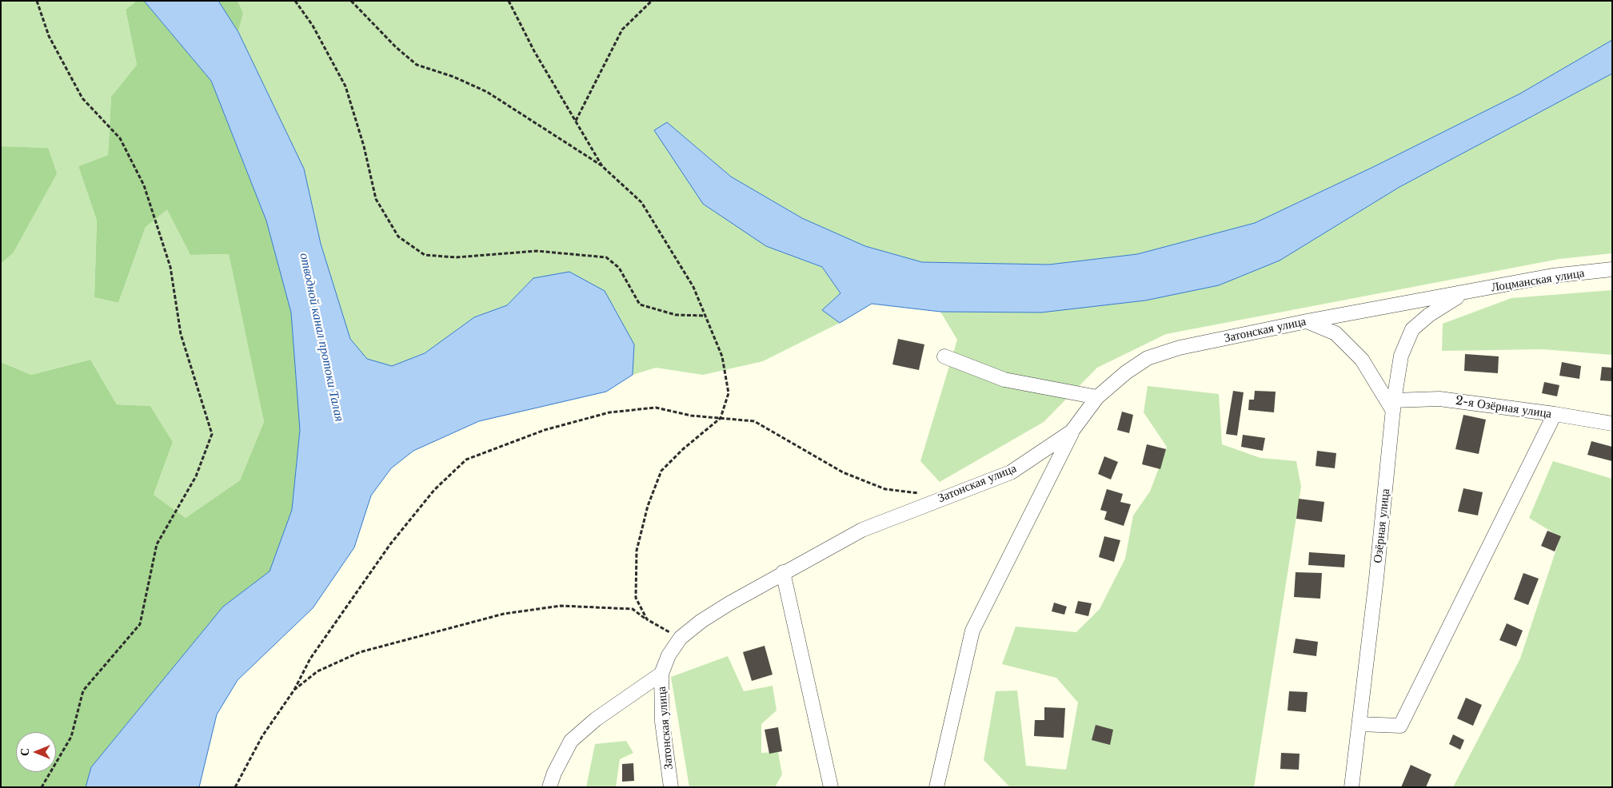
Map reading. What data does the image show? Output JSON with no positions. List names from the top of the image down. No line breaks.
{"streets":{"street":["Лоцманская улица","Затонская улица","2-я Озёрная улица","Озёрная улица"]},"crossings":[["Лоцманская улица","Затонская улица"],["Лоцманская улица","Озёрная улица"],["Затонская улица","Озёрная улица"],["2-я Озёрная улица","Озёрная улица"]],"water":["отводной канал протоки Талая"],"north":"left"}
